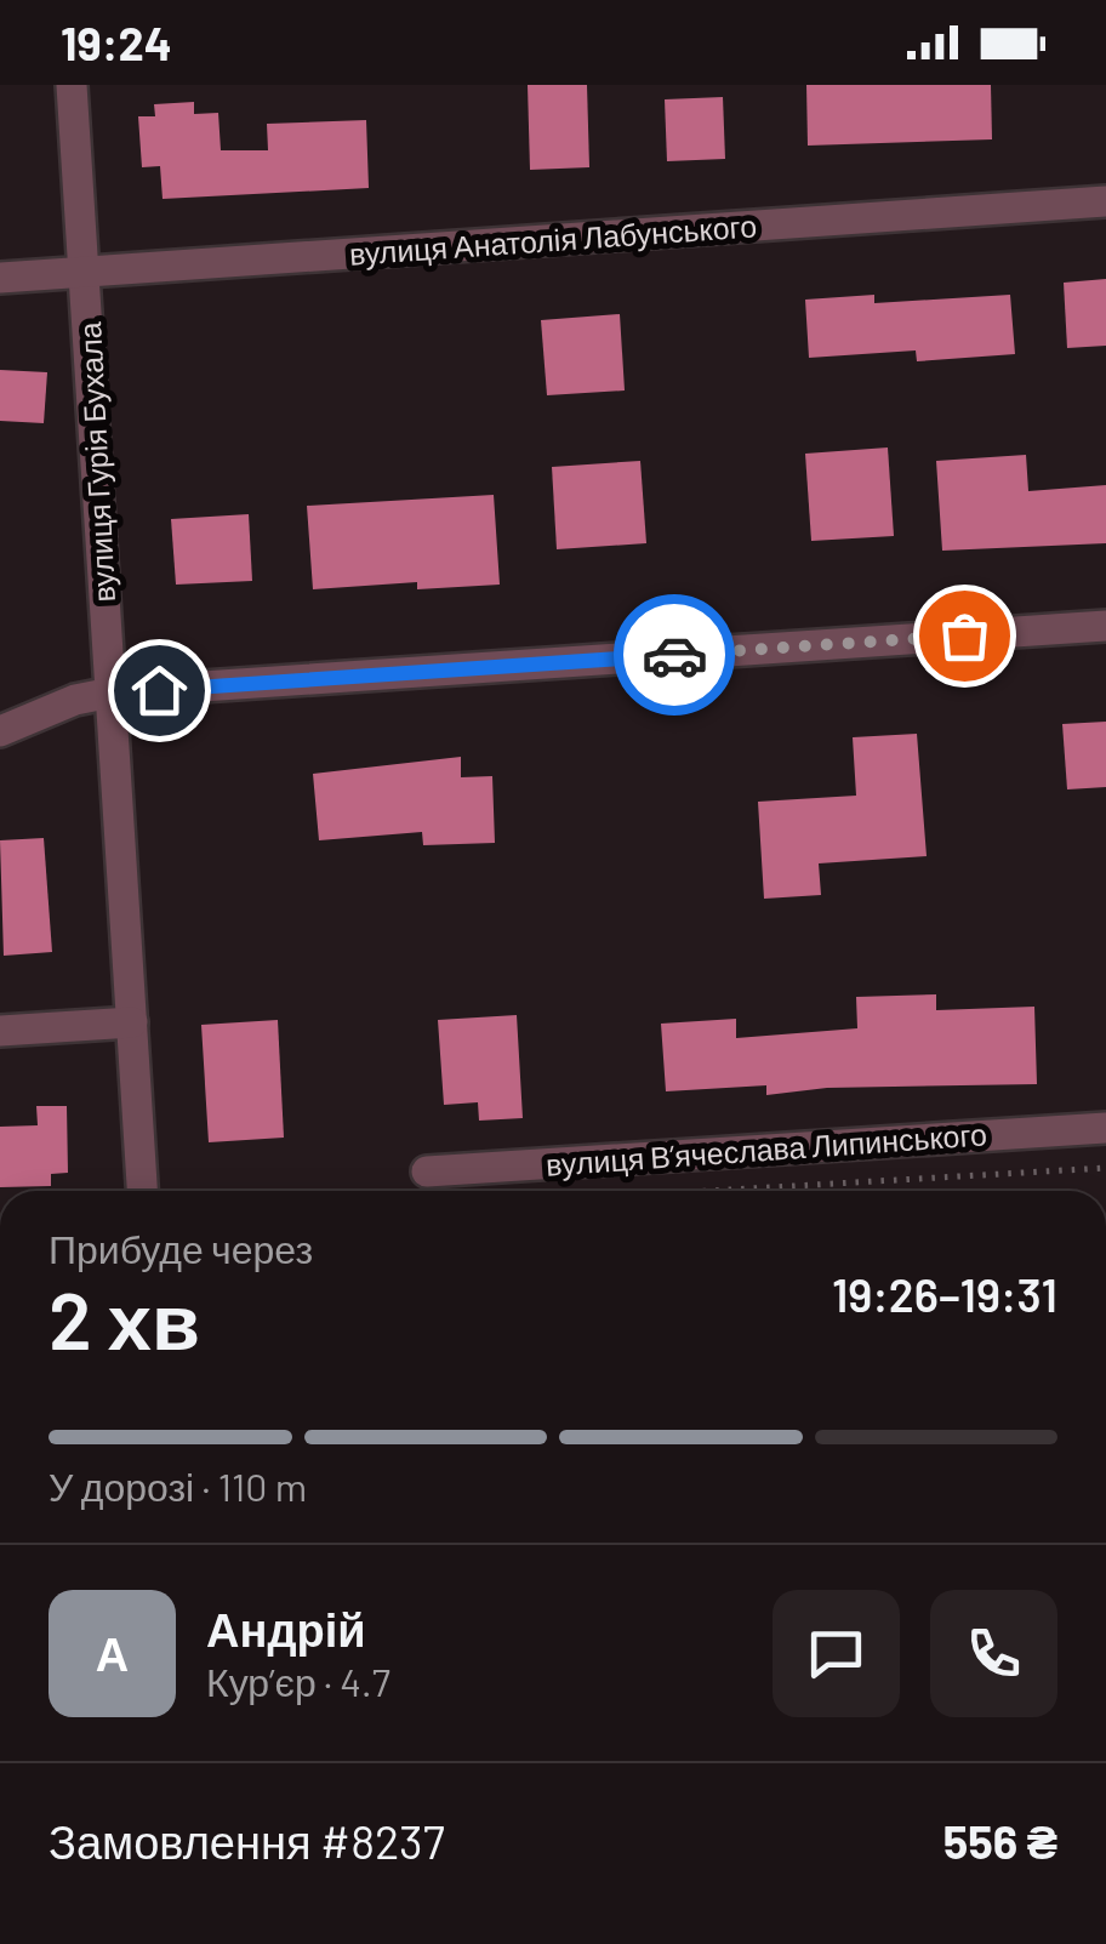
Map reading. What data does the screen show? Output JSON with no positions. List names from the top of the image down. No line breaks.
{"streets":{"street":["вулиця Анатолія Лабунського","вулиця Гурія Бухала","вулиця Вʼячеслава Липинського"]},"crossings":[["вулиця Анатолія Лабунського","вулиця Гурія Бухала"]],"page":{"status":"19:24","heading":["2 хв","Прибуде через","19:26–19:31"],"panel":["Андрій","Кур’єр · 4.7","Замовлення #8237","556 ₴"],"bar":"У дорозі · 110 m","round":"А"}}
